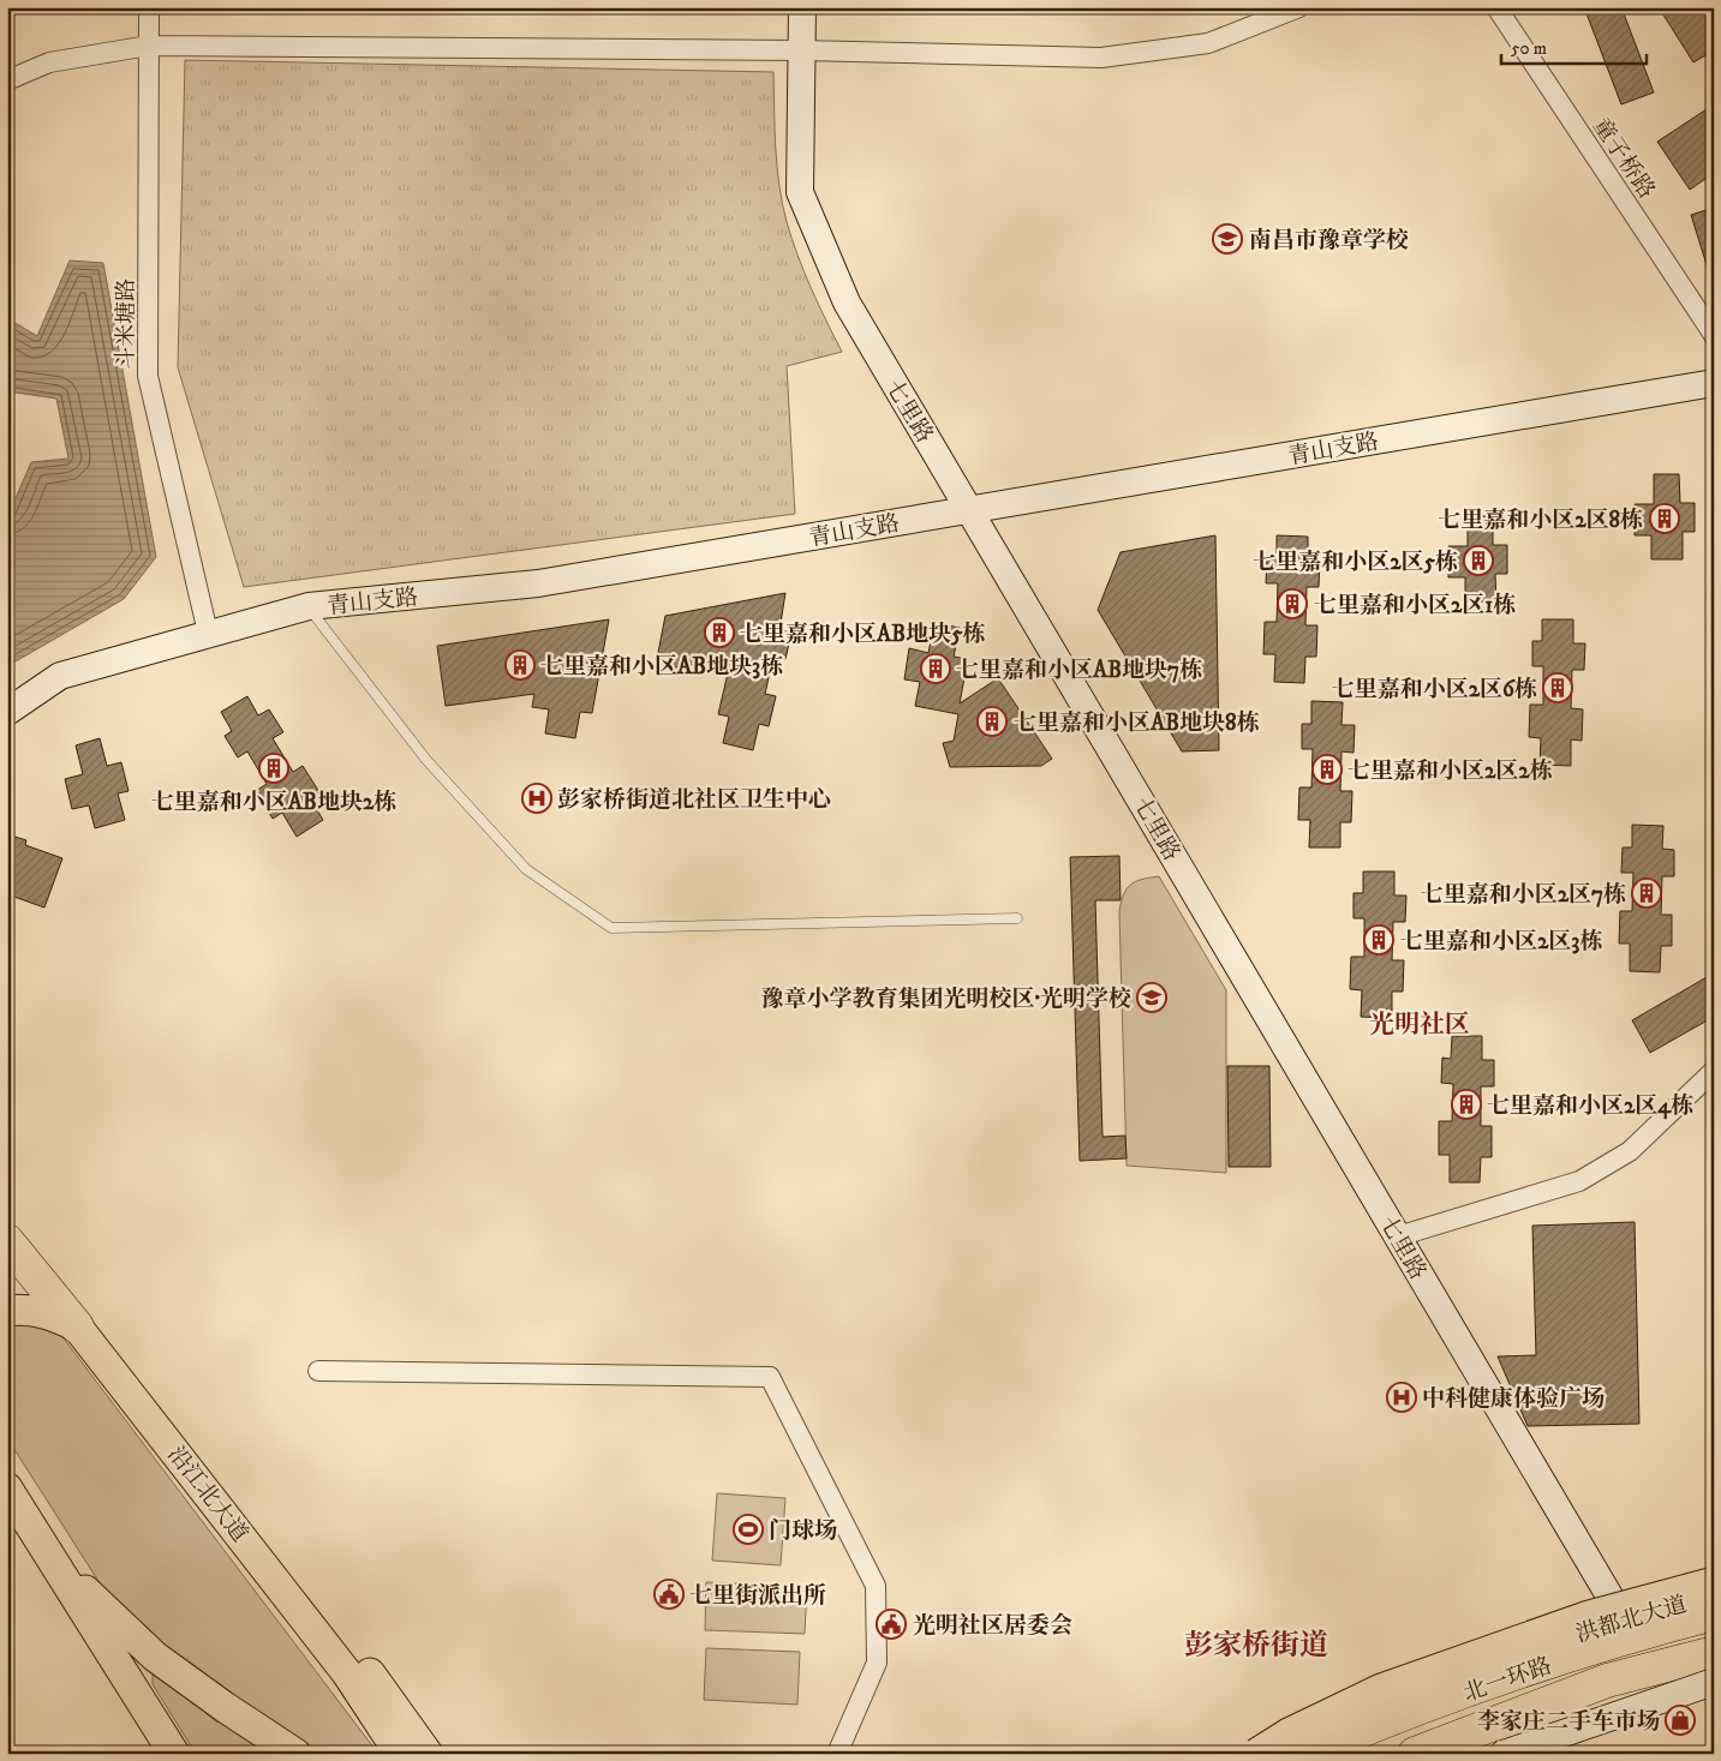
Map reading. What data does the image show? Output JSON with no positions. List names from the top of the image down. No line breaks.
{"streets":{"highway":["沿江北大道","北一环路"],"main road":["洪都北大道"],"street":["童子桥路","斗米塘路","七里路","青山支路"]},"crossings":[["斗米塘路","青山支路"],["七里路","青山支路"],["七里路","洪都北大道"]],"districts":["光明社区","彭家桥街道"],"places":{"school or university":["南昌市豫章学校","豫章小学教育集团光明校区·光明学校"],"building":["七里嘉和小区2区8栋","七里嘉和小区2区5栋","七里嘉和小区2区1栋","七里嘉和小区AB地块5栋","七里嘉和小区AB地块3栋","七里嘉和小区AB地块7栋","七里嘉和小区2区6栋","七里嘉和小区AB地块8栋","七里嘉和小区AB地块2栋","七里嘉和小区2区2栋","七里嘉和小区2区7栋","七里嘉和小区2区3栋","七里嘉和小区2区4栋"],"hospital":["彭家桥街道北社区卫生中心","中科健康体验广场"],"sports":["门球场"],"public building":["七里街派出所","光明社区居委会"],"shop":["李家庄二手车市场"]},"scale_bar":"50 m"}
